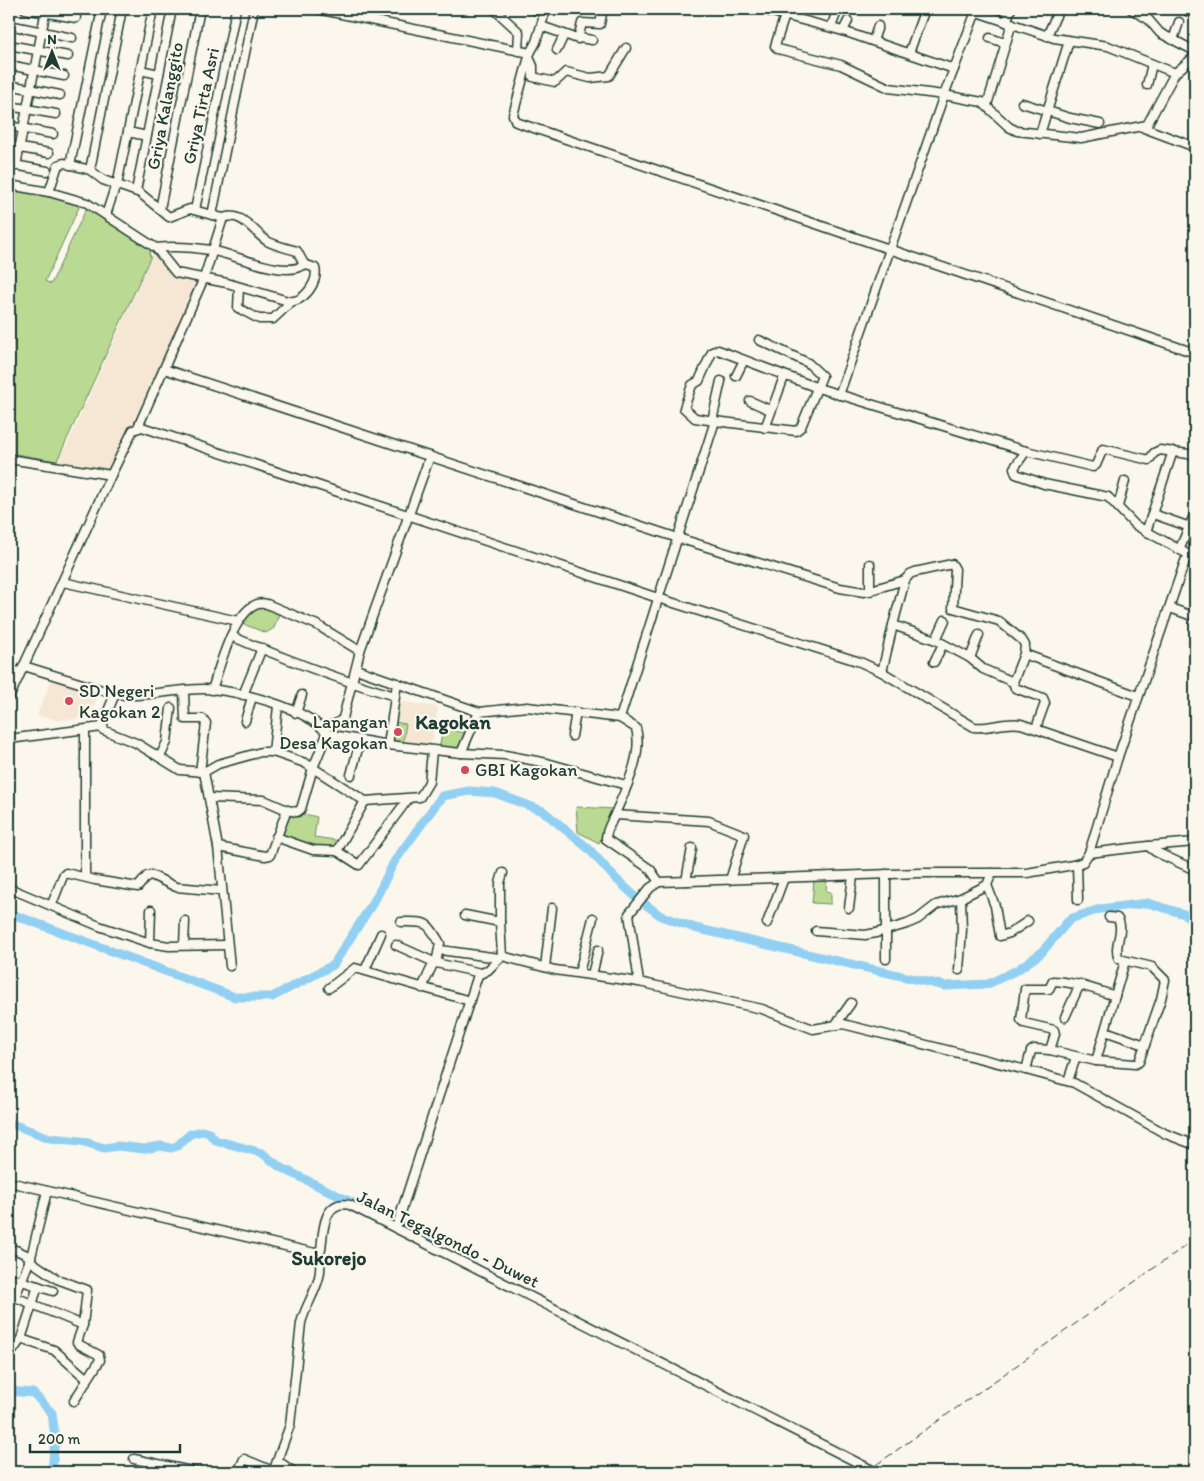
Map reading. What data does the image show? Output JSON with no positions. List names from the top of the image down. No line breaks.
{"streets":{"street":["Griya Kalanggito","Griya Tirta Asri","Jalan Tegalgondo - Duwet"]},"districts":["Kagokan","Sukorejo"],"places":["SD Negeri Kagokan 2","Lapangan Desa Kagokan","GBI Kagokan"],"scale_bar":"200 m","north":"top"}
